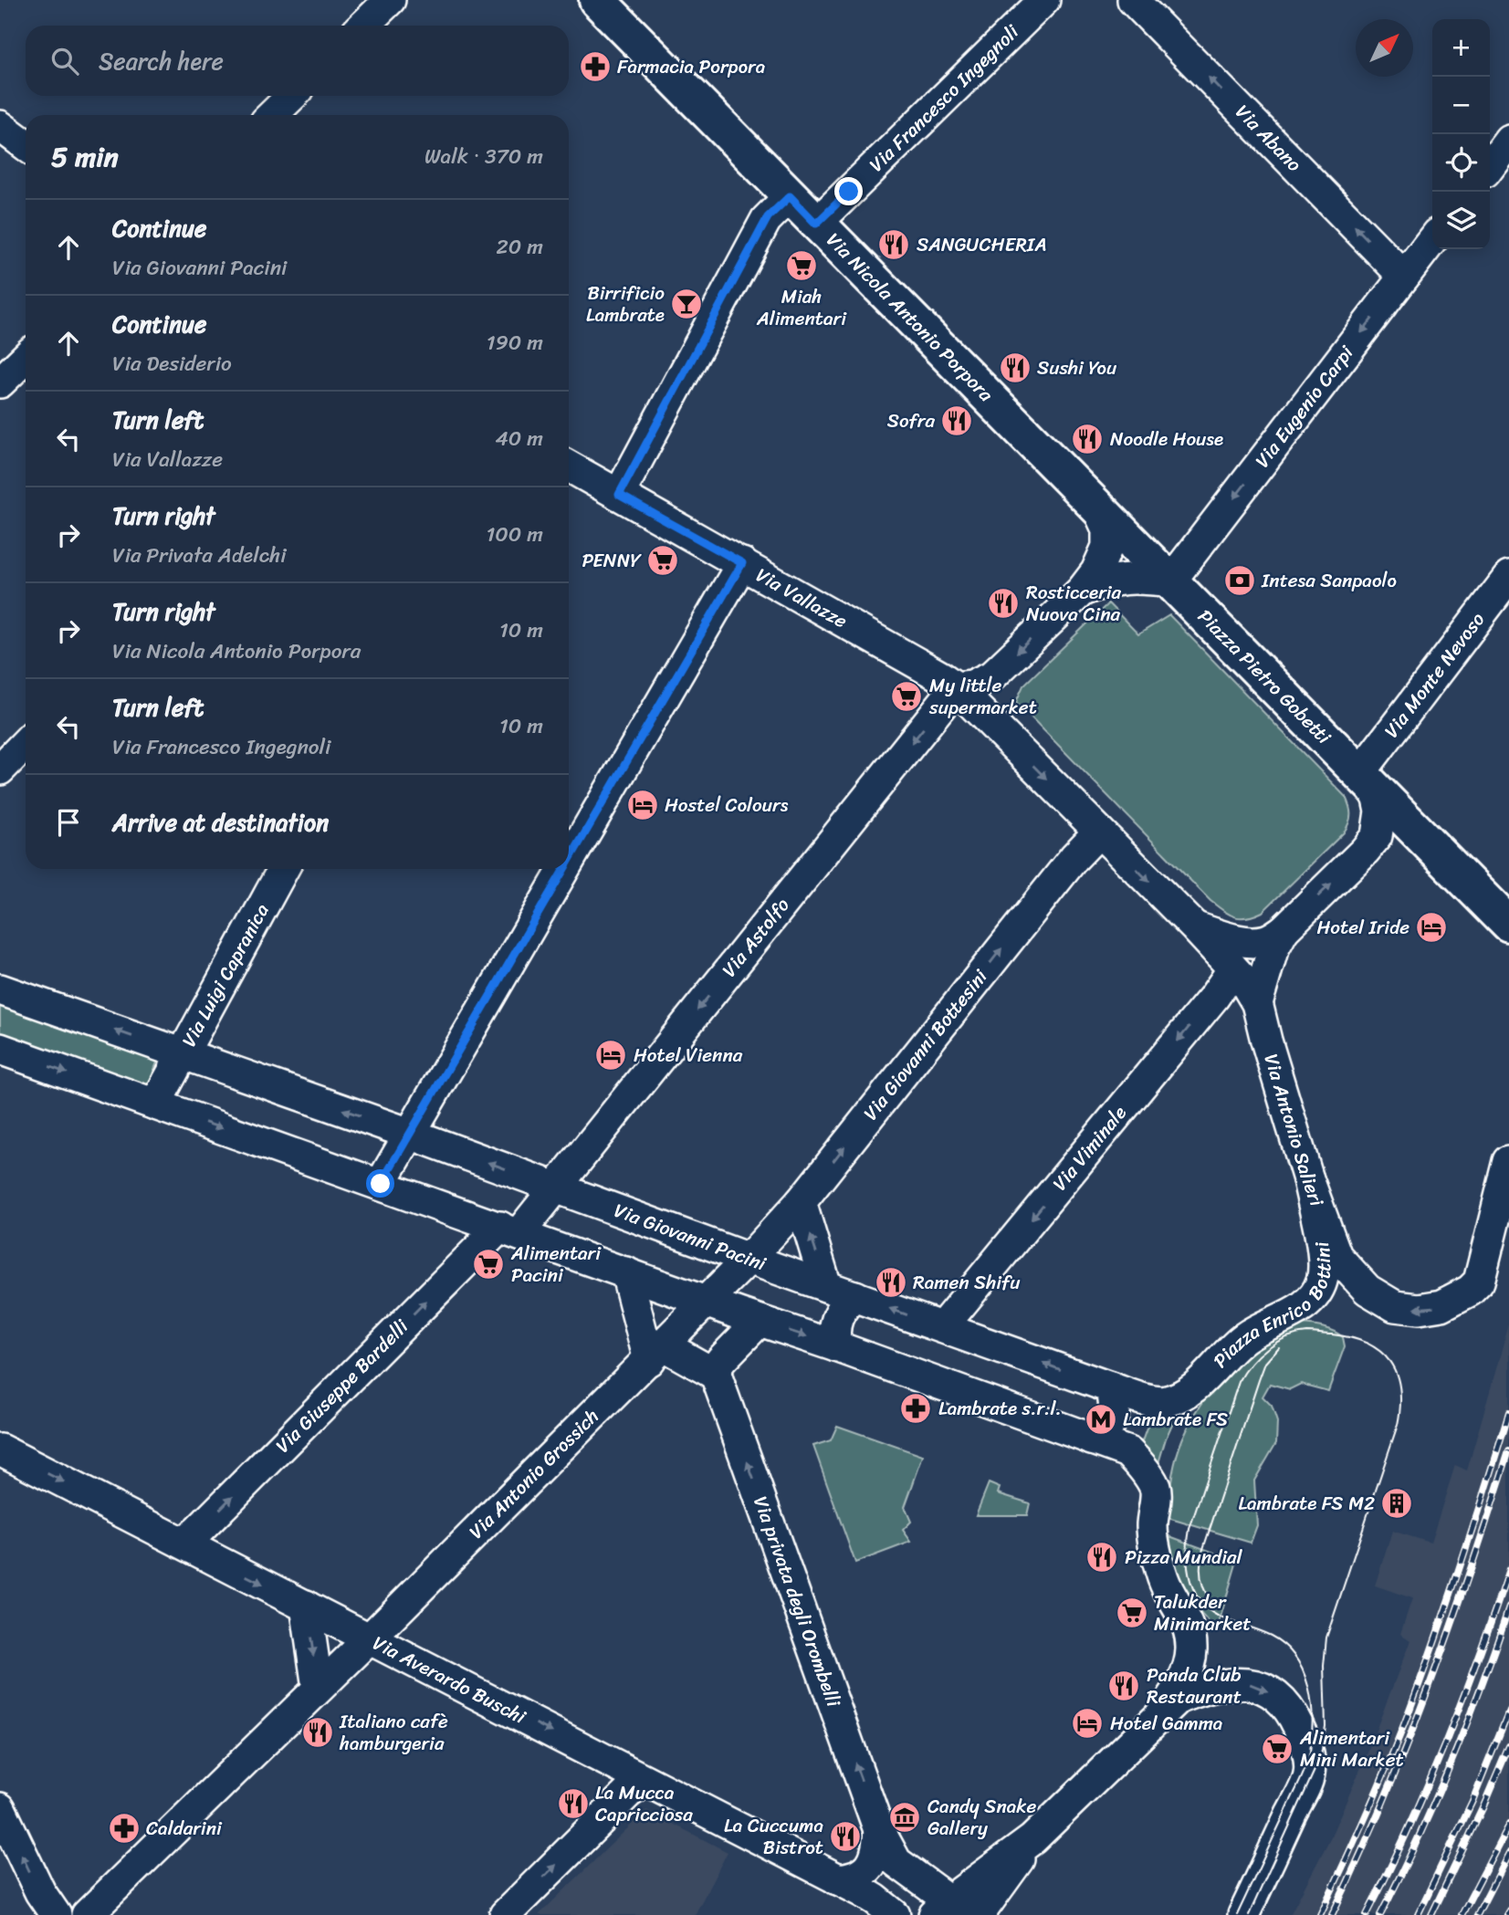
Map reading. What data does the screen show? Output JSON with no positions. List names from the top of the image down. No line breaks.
{"streets":{"main road":["Via Nicola Antonio Porpora","Piazza Pietro Gobetti"],"street":["Via Francesco Ingegnoli","Via Abano","Via Eugenio Carpi","Via Vallazze","Via Monte Nevoso","Via Astolfo","Via Luigi Capranica","Via Giovanni Bottesini","Via Antonio Salieri","Via Viminale","Via Giovanni Pacini","Piazza Enrico Bottini","Via Giuseppe Bardelli","Via Antonio Grossich","Via privata degli Orombelli","Via Averardo Buschi"]},"crossings":[["Via Francesco Ingegnoli","Via Nicola Antonio Porpora"],["Via Abano","Via Eugenio Carpi"],["Via Nicola Antonio Porpora","Via Eugenio Carpi"],["Via Nicola Antonio Porpora","Piazza Pietro Gobetti"],["Via Eugenio Carpi","Piazza Pietro Gobetti"],["Via Vallazze","Piazza Pietro Gobetti"],["Via Vallazze","Via Astolfo"],["Via Monte Nevoso","Piazza Pietro Gobetti"],["Piazza Pietro Gobetti","Via Giovanni Bottesini"],["Piazza Pietro Gobetti","Via Antonio Salieri"],["Piazza Pietro Gobetti","Via Viminale"],["Via Astolfo","Via Giovanni Pacini"],["Via Luigi Capranica","Via Giovanni Pacini"],["Via Giovanni Bottesini","Via Giovanni Pacini"],["Via Giovanni Bottesini","Via Antonio Grossich"],["Via Antonio Salieri","Piazza Enrico Bottini"],["Via Viminale","Via Giovanni Pacini"],["Via Giovanni Pacini","Piazza Enrico Bottini"],["Via Giovanni Pacini","Via Antonio Grossich"],["Via Giuseppe Bardelli","Via Averardo Buschi"],["Via Antonio Grossich","Via Averardo Buschi"]],"one_way":["Via Abano","Via Eugenio Carpi","Via Giovanni Bottesini","Via Viminale","Via Giuseppe Bardelli","Via privata degli Orombelli","Via Averardo Buschi"],"places":{"pharmacy":["Farmacia Porpora","Lambrate s.r.l.","Caldarini"],"restaurant":["SANGUCHERIA","Sushi You","Sofra","Noodle House","Rosticceria Nuova Cina","Ramen Shifu","Pizza Mundial","Panda Club Restaurant","Italiano cafè hamburgeria","La Mucca Capricciosa","La Cuccuma Bistrot"],"supermarket":["Miah Alimentari","PENNY","My little supermarket","Alimentari Pacini","Talukder Minimarket","Alimentari Mini Market"],"bar":["Birrificio Lambrate"],"bank":["Intesa Sanpaolo"],"hotel":["Hostel Colours","Hotel Iride","Hotel Vienna","Hotel Gamma"],"metro station":["Lambrate FS"],"building":["Lambrate FS M2"],"museum":["Candy Snake Gallery"]},"north":"top right","page":{"map_buttons":["+","−"],"search":"Search here","heading":["5 min","Walk · 370 m"],"list":[["Continue","Via Giovanni Pacini","20 m"],["Continue","Via Desiderio","190 m"],["Turn left","Via Vallazze","40 m"],["Turn right","Via Privata Adelchi","100 m"],["Turn right","Via Nicola Antonio Porpora","10 m"],["Turn left","Via Francesco Ingegnoli","10 m"],"Arrive at destination"]}}
